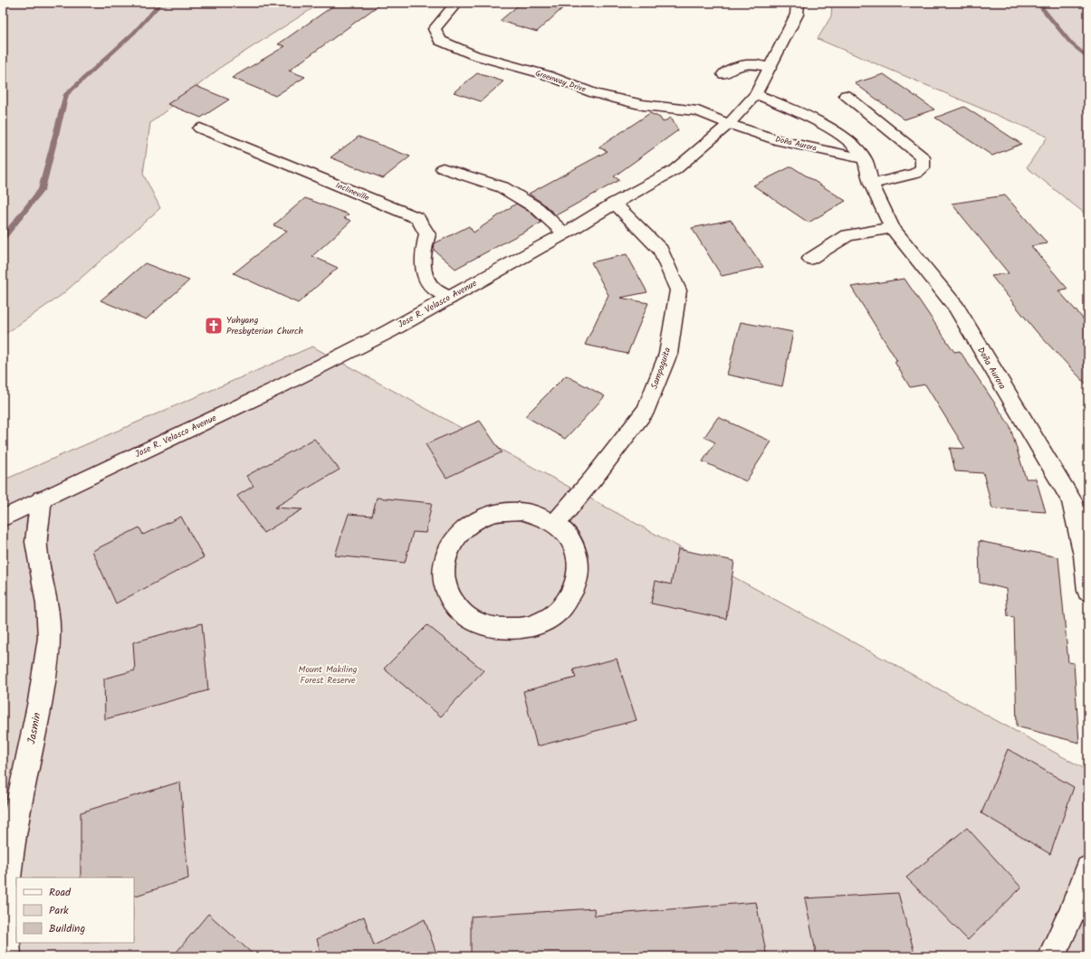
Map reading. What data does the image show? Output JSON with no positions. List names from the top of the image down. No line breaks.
{"streets":{"street":["Greenway Drive","Doña Aurora","Inclineville","Jose R. Velasco Avenue","Sampaguita","Jasmin"]},"crossings":[["Greenway Drive","Doña Aurora"],["Greenway Drive","Jose R. Velasco Avenue"],["Doña Aurora","Jose R. Velasco Avenue"],["Inclineville","Jose R. Velasco Avenue"],["Jose R. Velasco Avenue","Sampaguita"],["Jose R. Velasco Avenue","Jasmin"]],"parks":["Mount Makiling Forest Reserve"],"places":{"church":["Yuhyang Presbyterian Church"]},"legend":["Road","Park","Building"]}
